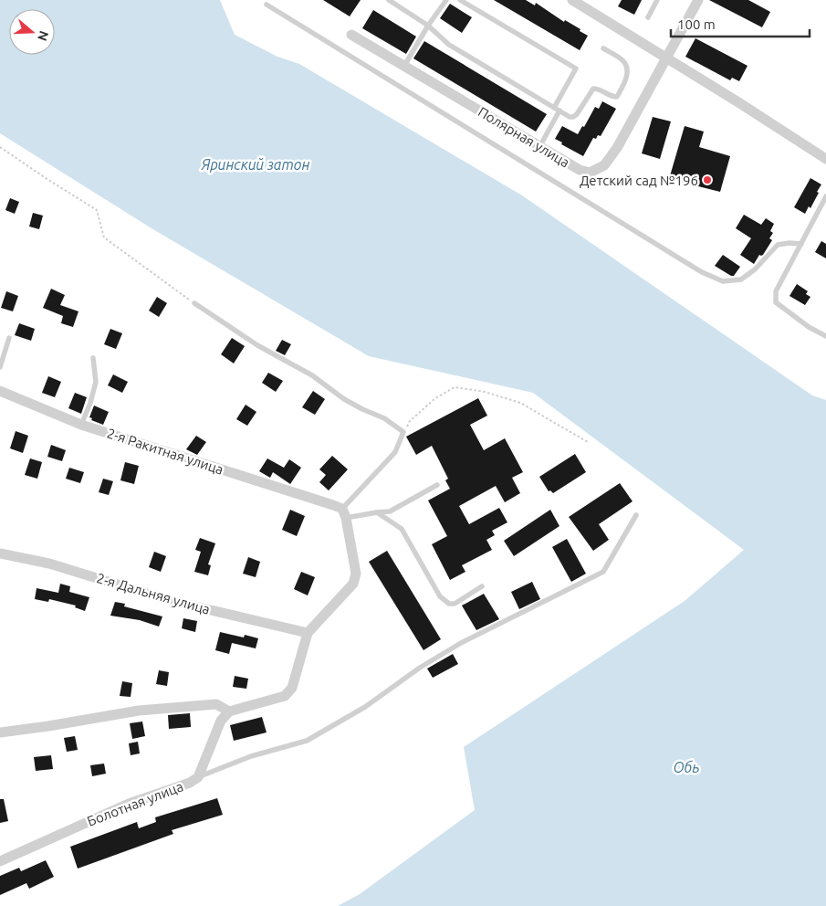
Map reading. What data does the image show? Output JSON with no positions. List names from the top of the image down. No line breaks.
{"streets":{"street":["Полярная улица","2-я Ракитная улица","2-я Дальняя улица","Болотная улица"]},"water":["Яринский затон","Обь"],"places":["Детский сад №196"],"scale_bar":"100 m","north":"right"}
